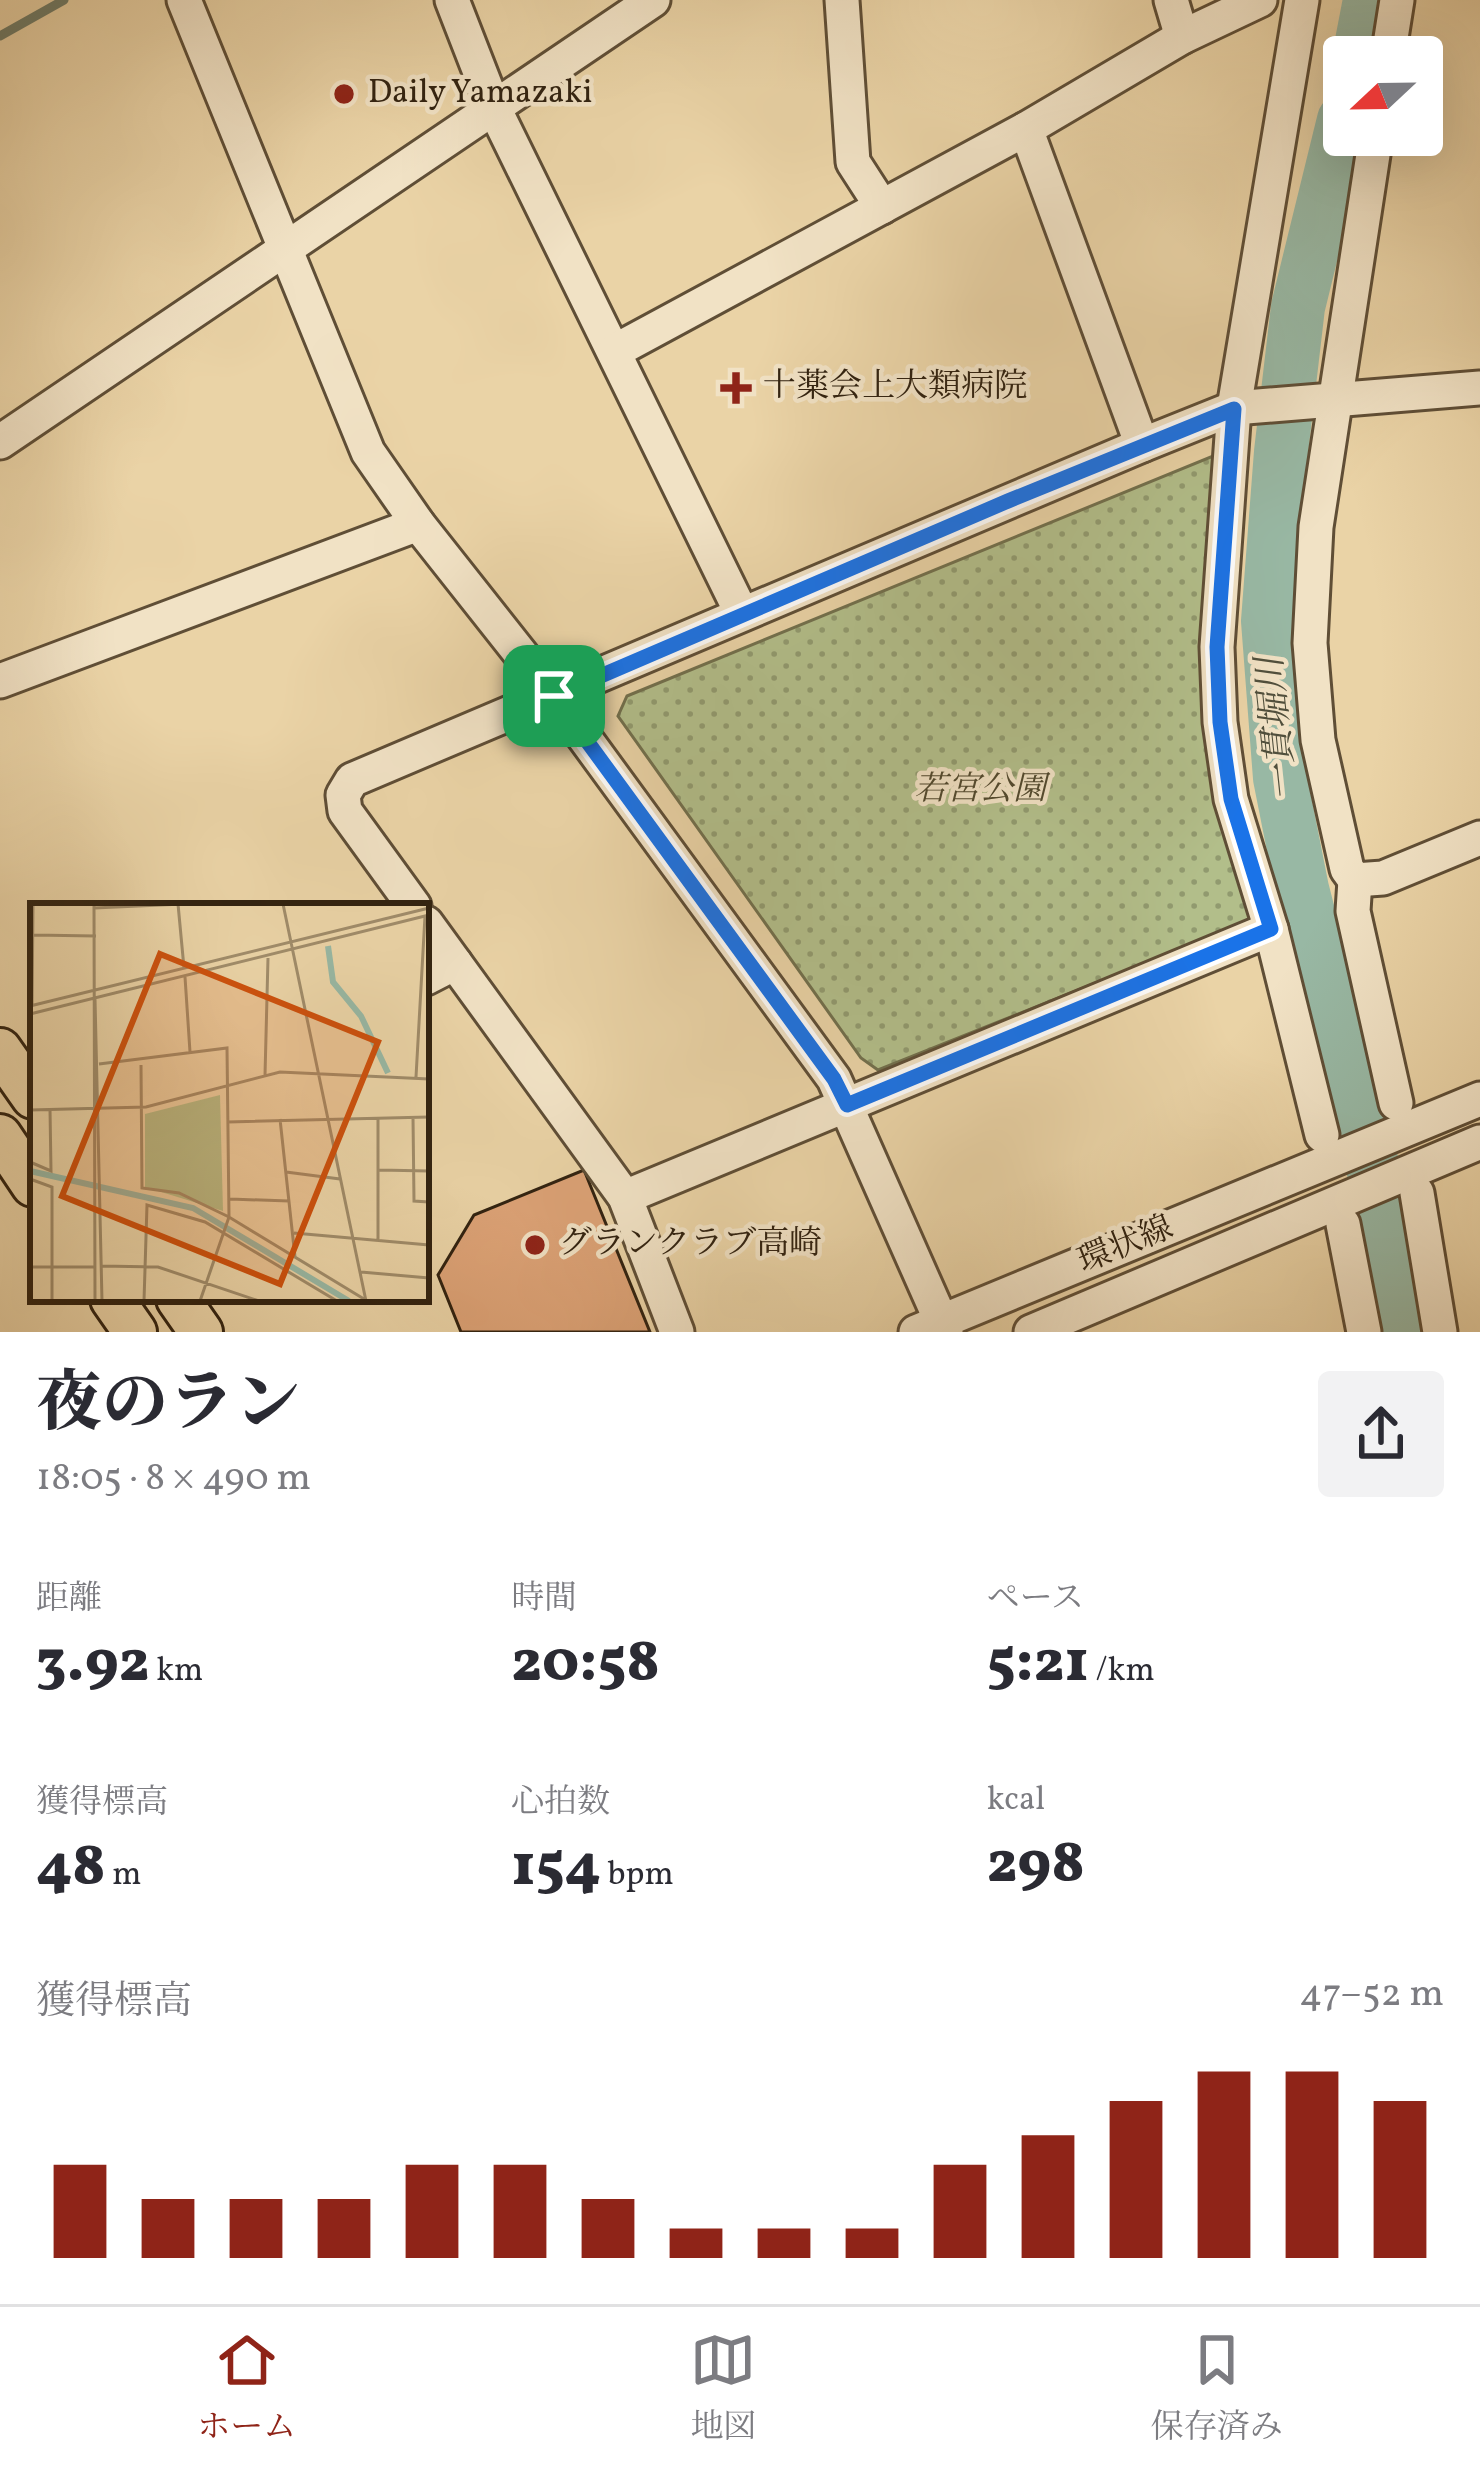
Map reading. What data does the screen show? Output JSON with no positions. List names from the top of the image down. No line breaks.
{"streets":{"street":["環状線"]},"water":["一貫堀川"],"parks":["若宮公園"],"places":{"other":["Daily Yamazaki","グランクラブ高崎"],"health":["十薬会上大類病院"]},"north":"left","page":{"heading":["夜のラン","18:05 · 8 × 490 m"],"stats":[["距離","3.92 km"],["時間","20:58"],["ペース","5:21 /km"],["獲得標高","48 m"],["心拍数","154 bpm"],["kcal","298"]],"chart":["獲得標高","47–52 m"],"tabs":["ホーム","地図","保存済み"]}}
